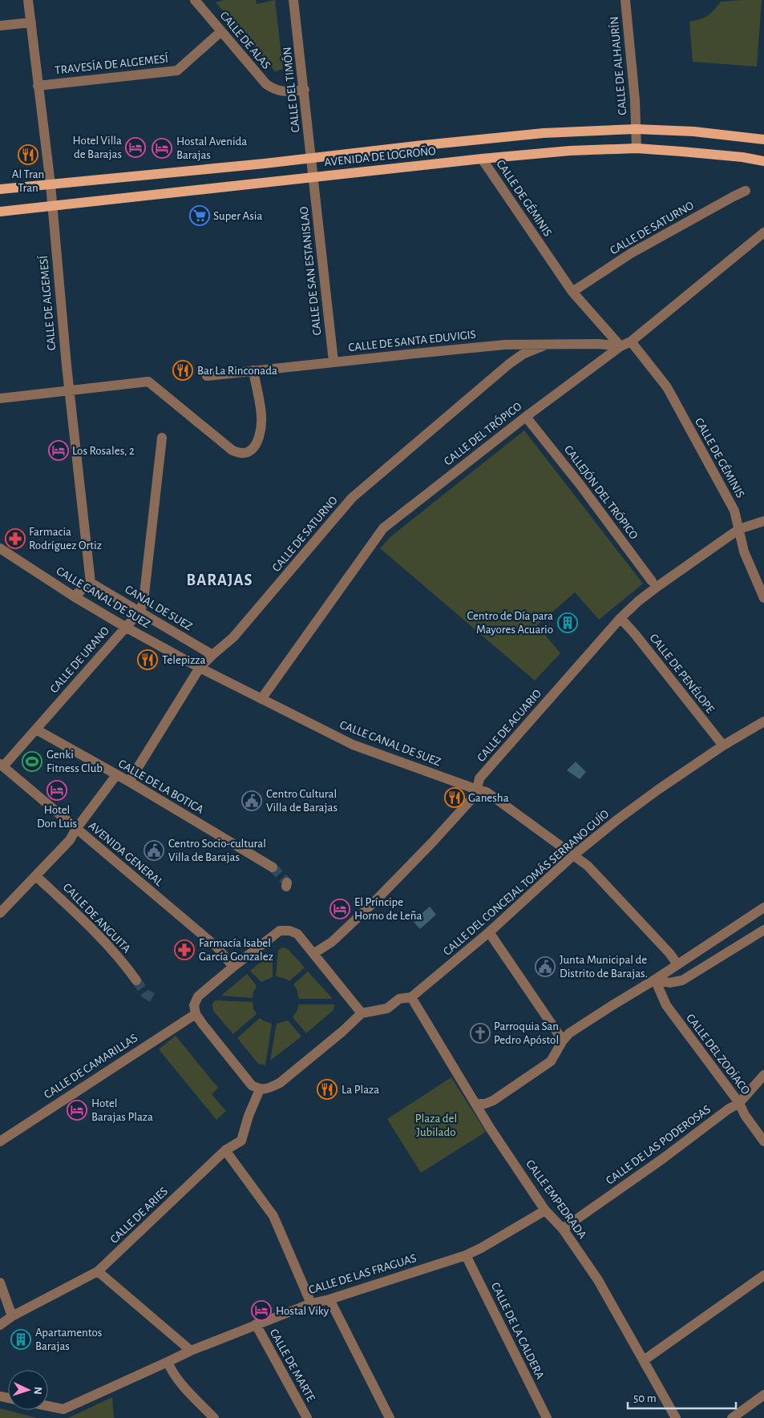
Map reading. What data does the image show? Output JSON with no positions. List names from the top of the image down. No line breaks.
{"streets":{"main road":["AVENIDA DE LOGROÑO"],"street":["CALLE DE ALAS","TRAVESÍA DE ALGEMESÍ","CALLE DE ALHAURÍN","CALLE DEL TIMÓN","CALLE DE GÉMINIS","CALLE DE SATURNO","CALLE DE SAN ESTANISLAO","CALLE DE ALGEMESÍ","CALLE DE SANTA EDUVIGIS","CALLE DEL TRÓPICO","CALLEJÓN DEL TRÓPICO","CALLE CANAL DE SUEZ","CANAL DE SUEZ","CALLE DE URANO","CALLE DE PENÉLOPE","CALLE DE ACUARIO","CALLE DE LA BOTICA","AVENIDA GENERAL","CALLE DEL CONCEJAL TOMÁS SERRANO GUÍO","CALLE DE ANGUITA","CALLE DEL ZODÍACO","CALLE DE CAMARILLAS","CALLE DE LAS PODEROSAS","CALLE EMPEDRADA","CALLE DE ARIES","CALLE DE LAS FRAGUAS","CALLE DE LA CALDERA","CALLE DE MARTE"]},"crossings":[["CALLE DE ALAS","TRAVESÍA DE ALGEMESÍ"],["CALLE DE ALAS","CALLE DEL TIMÓN"],["TRAVESÍA DE ALGEMESÍ","CALLE DE ALGEMESÍ"],["CALLE DE ALHAURÍN","AVENIDA DE LOGROÑO"],["CALLE DEL TIMÓN","AVENIDA DE LOGROÑO"],["CALLE DEL TIMÓN","CALLE DE SAN ESTANISLAO"],["AVENIDA DE LOGROÑO","CALLE DE GÉMINIS"],["AVENIDA DE LOGROÑO","CALLE DE SAN ESTANISLAO"],["AVENIDA DE LOGROÑO","CALLE DE ALGEMESÍ"],["CALLE DE GÉMINIS","CALLE DE SATURNO"],["CALLE DE GÉMINIS","CALLE DE SANTA EDUVIGIS"],["CALLE DE GÉMINIS","CALLE DEL TRÓPICO"],["CALLE DE GÉMINIS","CALLE DE ACUARIO"],["CALLE DE SATURNO","CALLE DE SANTA EDUVIGIS"],["CALLE DE SATURNO","CALLE CANAL DE SUEZ"],["CALLE DE SATURNO","CANAL DE SUEZ"],["CALLE DE SATURNO","CALLE DE LA BOTICA"],["CALLE DE SAN ESTANISLAO","CALLE DE SANTA EDUVIGIS"],["CALLE DE ALGEMESÍ","CANAL DE SUEZ"],["CALLE DE SANTA EDUVIGIS","CALLE DEL TRÓPICO"],["CALLE DEL TRÓPICO","CALLE CANAL DE SUEZ"],["CALLE CANAL DE SUEZ","CALLE DE URANO"],["CALLE CANAL DE SUEZ","CALLE DE ACUARIO"],["CALLE CANAL DE SUEZ","CALLE DEL CONCEJAL TOMÁS SERRANO GUÍO"],["CANAL DE SUEZ","CALLE DE URANO"],["CALLE DE URANO","CALLE DE LA BOTICA"],["CALLE DE URANO","AVENIDA GENERAL"],["CALLE DE PENÉLOPE","CALLE DE ACUARIO"],["CALLE DE PENÉLOPE","CALLE DEL CONCEJAL TOMÁS SERRANO GUÍO"],["CALLE DEL CONCEJAL TOMÁS SERRANO GUÍO","CALLE EMPEDRADA"],["CALLE DEL ZODÍACO","CALLE DE LAS PODEROSAS"],["CALLE DE LAS PODEROSAS","CALLE EMPEDRADA"],["CALLE EMPEDRADA","CALLE DE LAS FRAGUAS"],["CALLE DE LAS FRAGUAS","CALLE DE LA CALDERA"],["CALLE DE LAS FRAGUAS","CALLE DE MARTE"]],"districts":["BARAJAS"],"parks":["Plaza del Jubilado"],"places":{"hotel":["Hotel Villa de Barajas","Hostal Avenida Barajas","Los Rosales, 2","Hotel Don Luis","El Príncipe Horno de Leña","Hotel Barajas Plaza","Hostal Viky"],"restaurant":["Al Tran Tran","Bar La Rinconada","Telepizza","Ganesha","La Plaza"],"supermarket":["Super Asia"],"pharmacy":["Farmacia Rodríguez Ortiz","Farmacía Isabel García Gonzalez"],"building":["Centro de Día para Mayores Acuario","Apartamentos Barajas"],"sports":["Genki Fitness Club"],"public building":["Centro Cultural Villa de Barajas","Centro Socio-cultural Villa de Barajas","Junta Municipal de Distrito de Barajas."],"church":["Parroquia San Pedro Apóstol"]},"scale_bar":"50 m","north":"right"}
